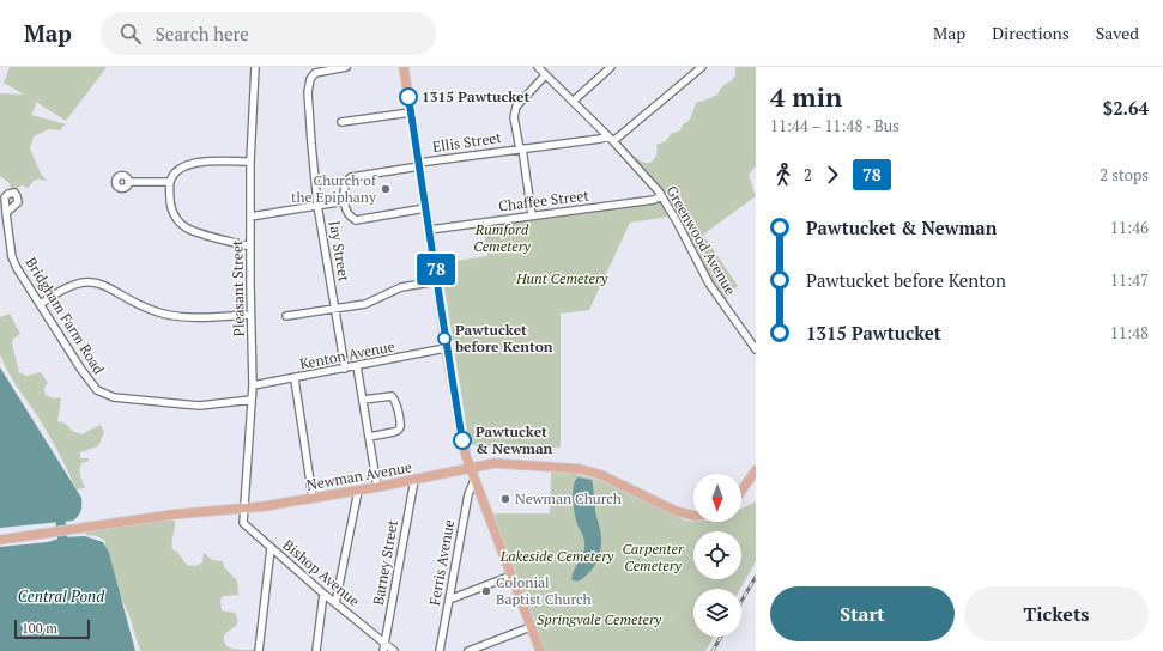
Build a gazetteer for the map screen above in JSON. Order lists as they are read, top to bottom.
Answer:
{
  "streets": {
    "main road": ["Newman Avenue"],
    "street": [
      "Ellis Street",
      "Chaffee Street",
      "Greenwood Avenue",
      "Jay Street",
      "Pleasant Street",
      "Bridgham Farm Road",
      "Kenton Avenue",
      "Barney Street",
      "Ferris Avenue",
      "Bishop Avenue"
    ]
  },
  "crossings": [
    ["Ellis Street", "Greenwood Avenue"],
    ["Chaffee Street", "Greenwood Avenue"],
    ["Jay Street", "Kenton Avenue"],
    ["Pleasant Street", "Bridgham Farm Road"],
    ["Pleasant Street", "Kenton Avenue"],
    ["Pleasant Street", "Newman Avenue"],
    ["Pleasant Street", "Bishop Avenue"],
    ["Newman Avenue", "Barney Street"],
    ["Newman Avenue", "Bishop Avenue"],
    ["Barney Street", "Bishop Avenue"]
  ],
  "water": ["Central Pond"],
  "parks": [
    "Rumford Cemetery",
    "Hunt Cemetery",
    "Carpenter Cemetery",
    "Lakeside Cemetery",
    "Springvale Cemetery"
  ],
  "places": [
    "1315 Pawtucket",
    "Church of the Epiphany",
    "Pawtucket before Kenton",
    "Pawtucket & Newman",
    "Newman Church",
    "Colonial Baptist Church"
  ],
  "lines": ["bus line 78"],
  "scale_bar": "100 m",
  "north": "bottom",
  "page": {
    "header": "Map",
    "search": "Search here",
    "nav": ["Map", "Directions", "Saved"],
    "on_map": "78",
    "heading": ["4 min", "11:44 – 11:48 · Bus", "$2.64"],
    "legs": ["2", "78", "2 stops"],
    "list": [
      {
        "name": "Pawtucket & Newman",
        "value": "11:46"
      },
      {
        "name": "Pawtucket before Kenton",
        "value": "11:47"
      },
      {
        "name": "1315 Pawtucket",
        "value": "11:48"
      }
    ],
    "buttons": ["Start", "Tickets"],
    "scale": "100 m"
  }
}
